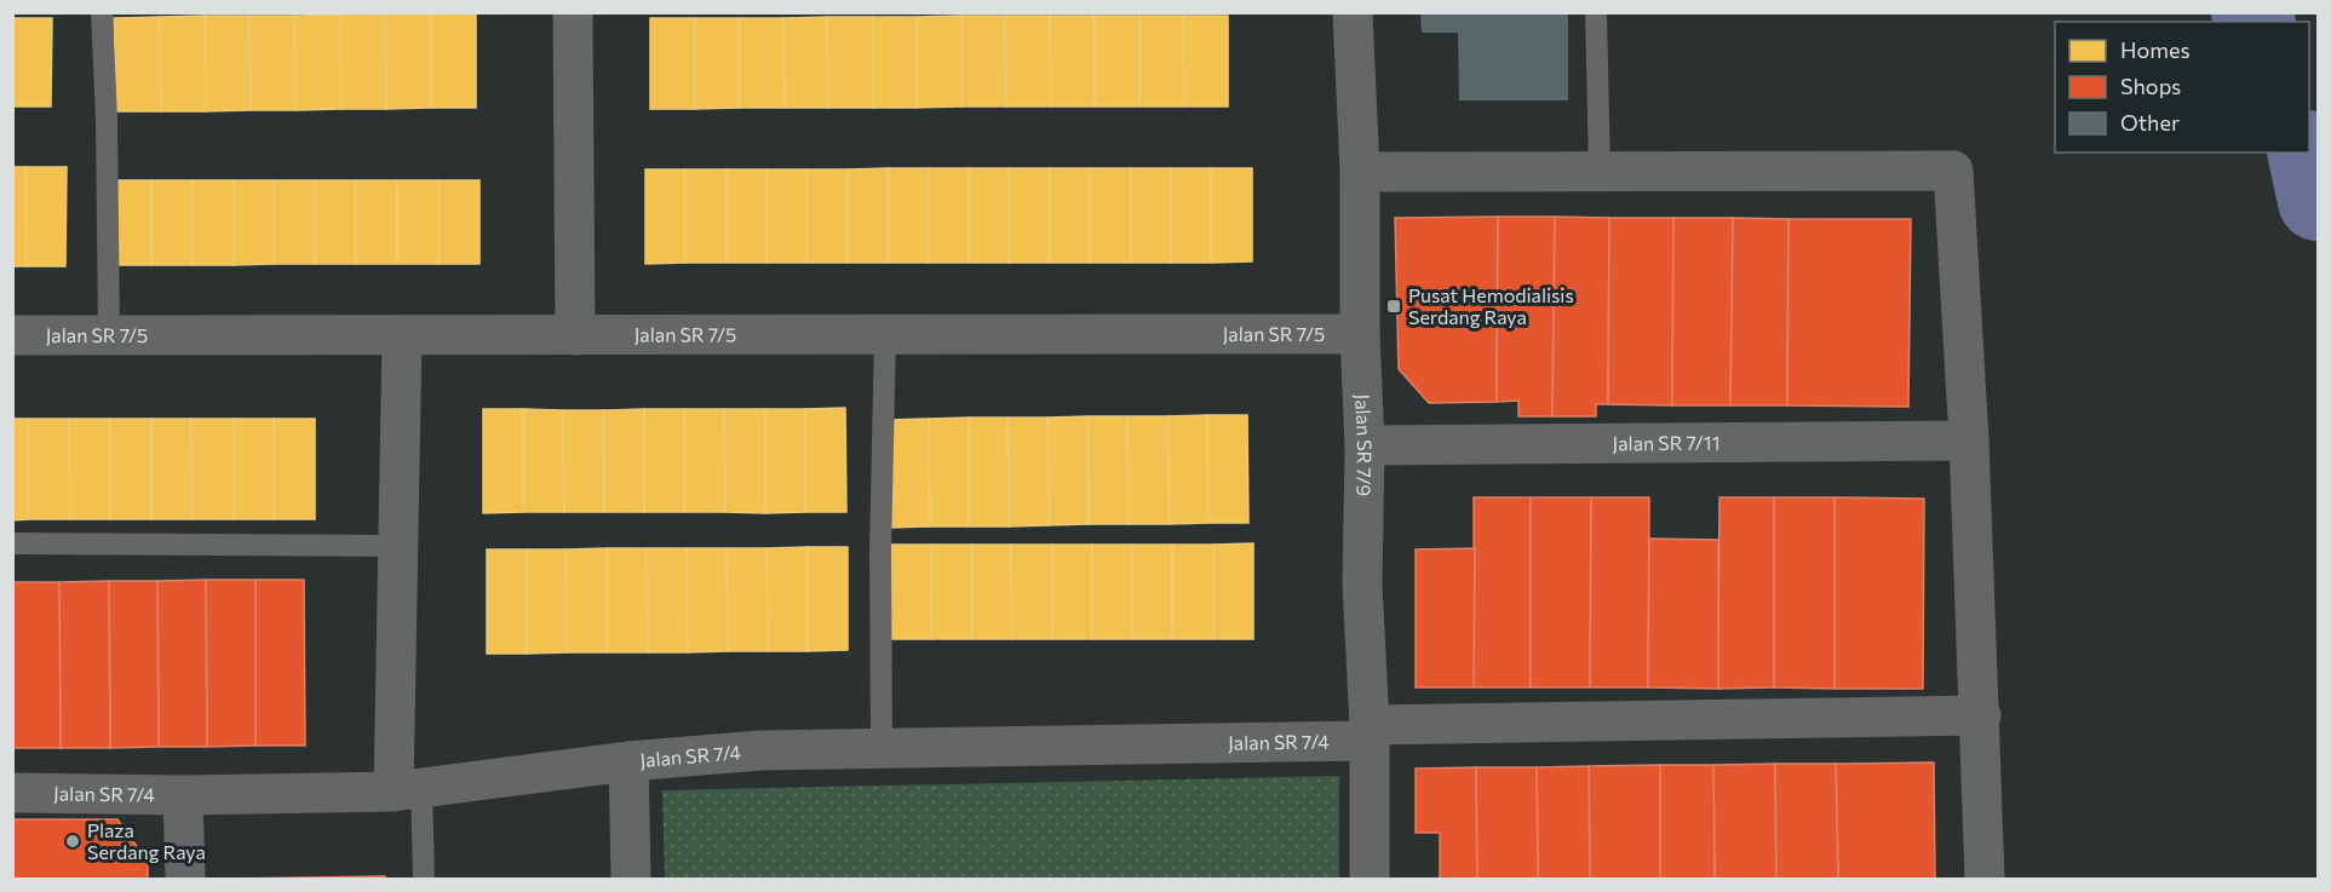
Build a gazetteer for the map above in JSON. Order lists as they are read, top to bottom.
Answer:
{
  "streets": {
    "street": [
      "Jalan SR 7/5",
      "Jalan SR 7/11",
      "Jalan SR 7/9",
      "Jalan SR 7/4"
    ]
  },
  "crossings": [
    ["Jalan SR 7/5", "Jalan SR 7/9"],
    ["Jalan SR 7/11", "Jalan SR 7/9"],
    ["Jalan SR 7/9", "Jalan SR 7/4"]
  ],
  "places": {
    "transit": ["Pusat Hemodialisis Serdang Raya"],
    "other": ["Plaza Serdang Raya"]
  },
  "legend": ["Homes", "Shops", "Other"]
}
